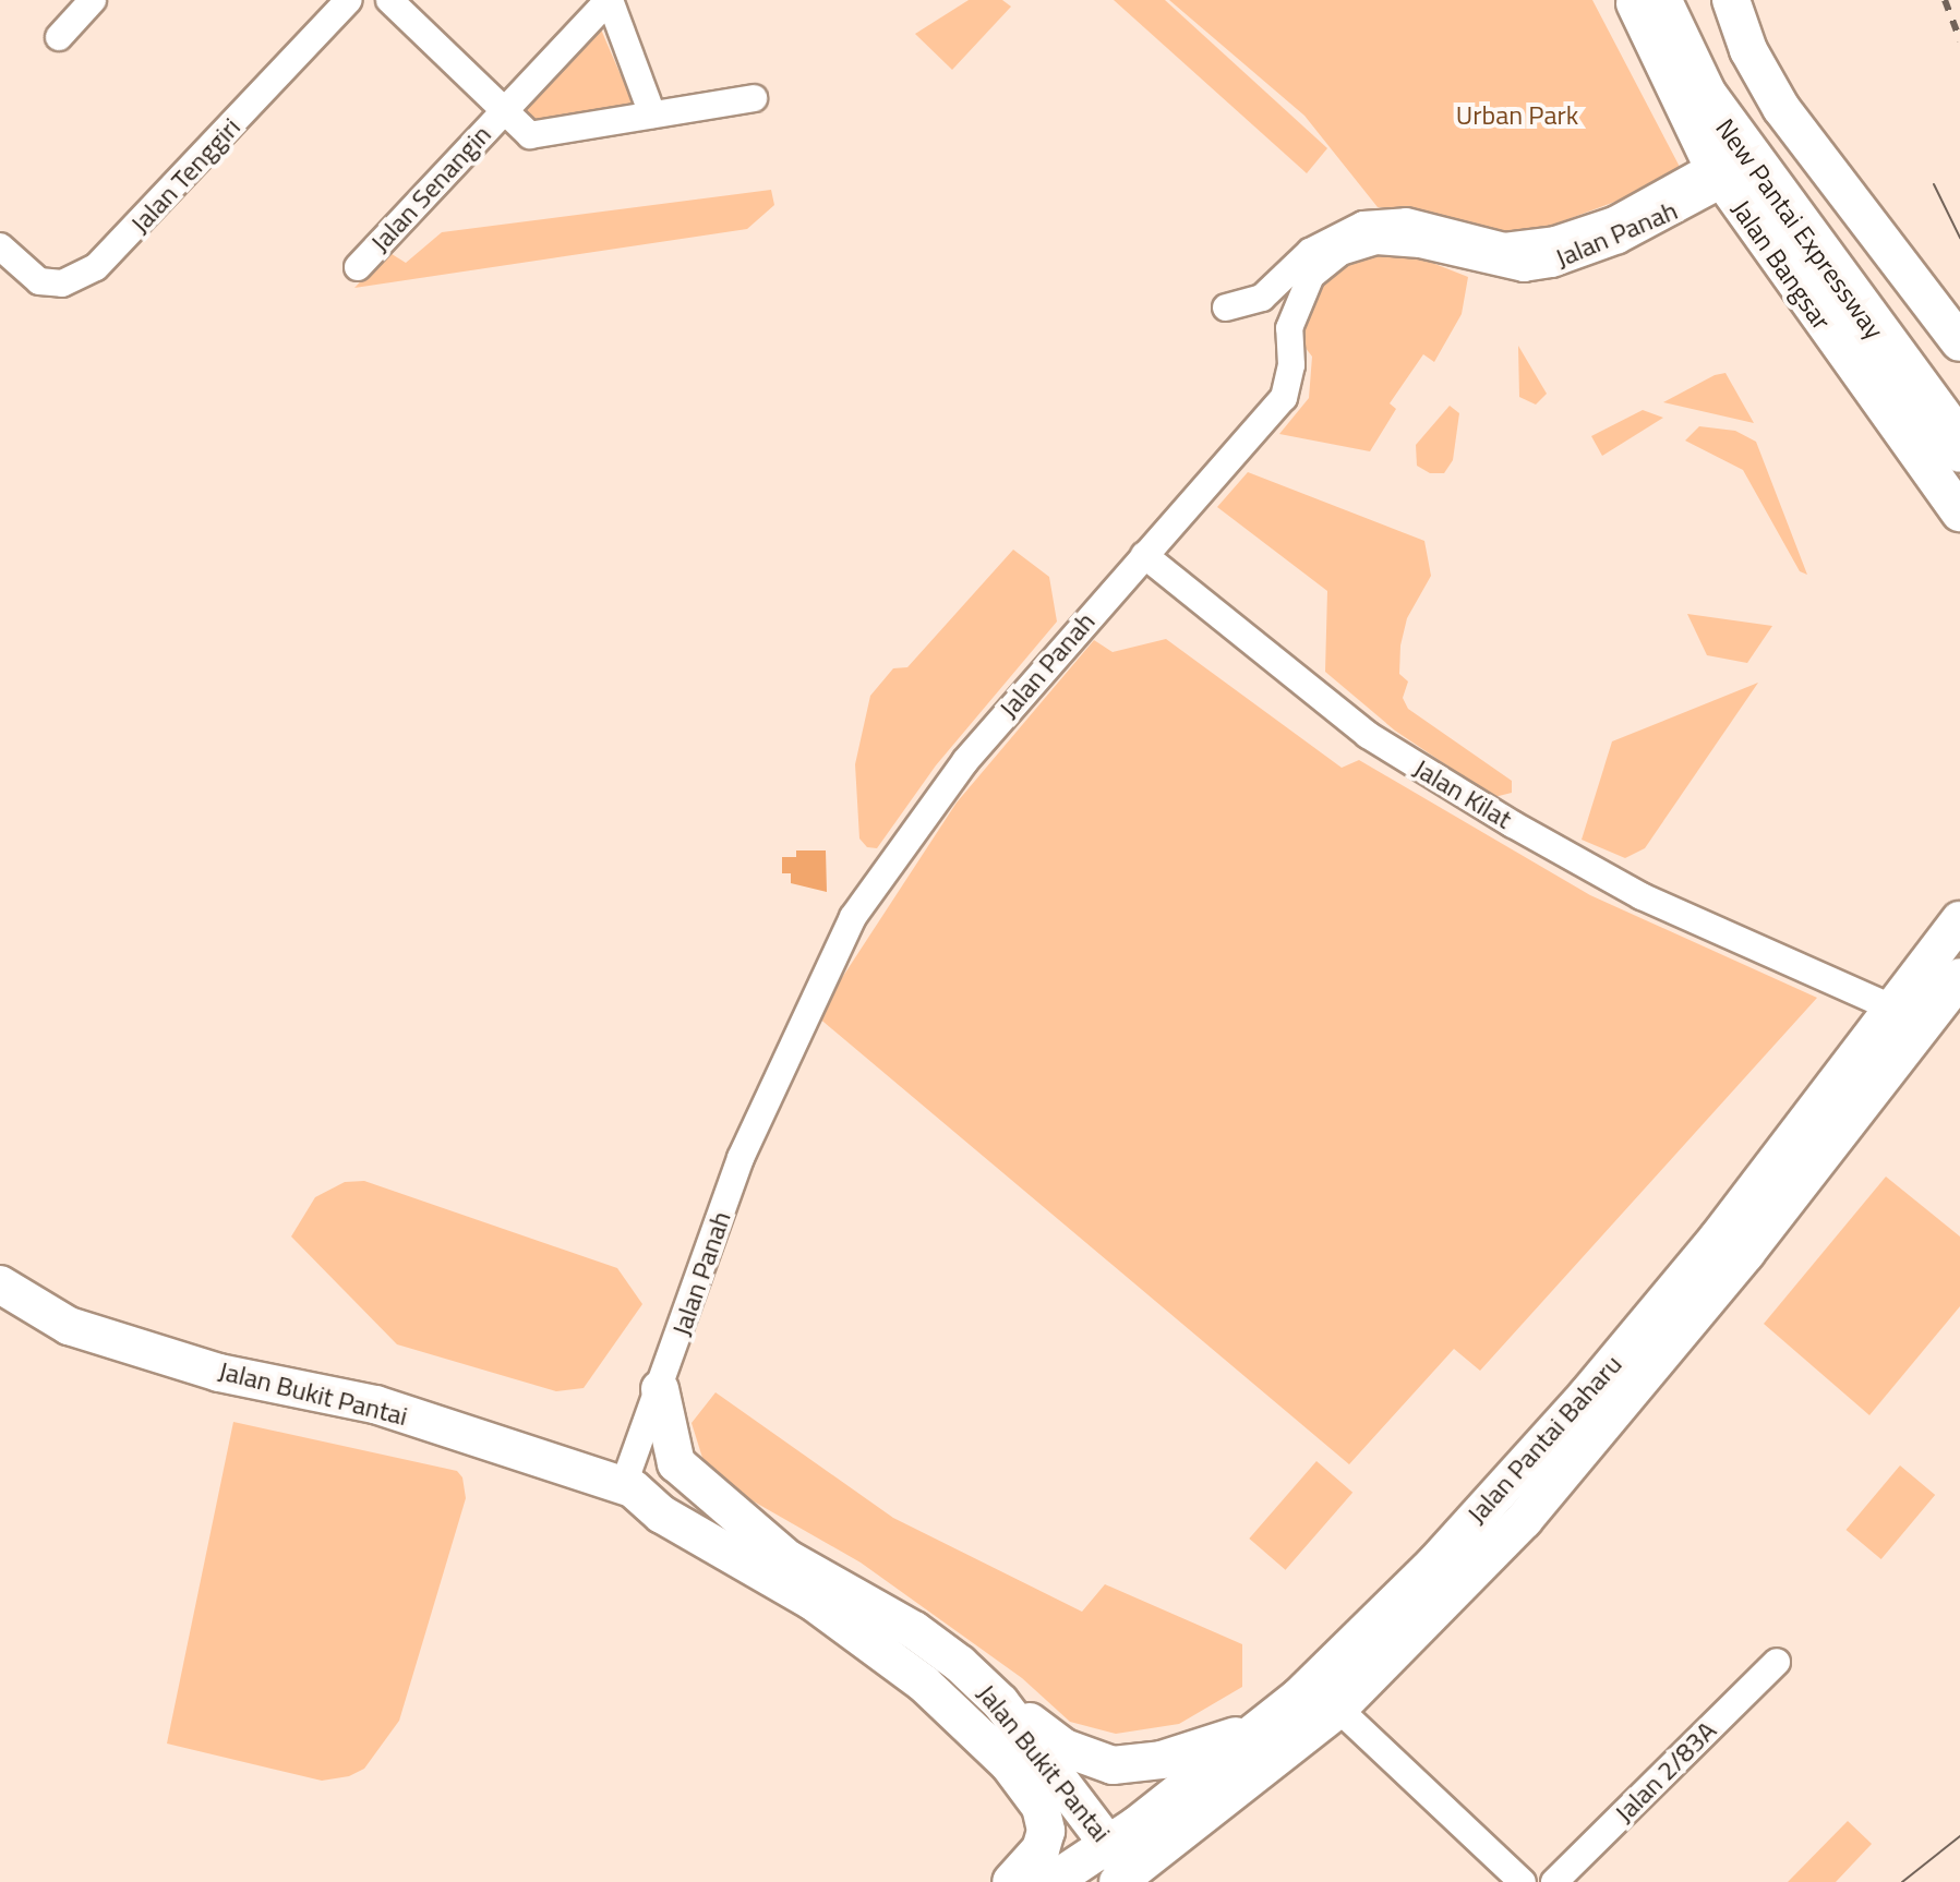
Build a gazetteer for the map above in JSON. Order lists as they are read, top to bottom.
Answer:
{
  "streets": {
    "highway": ["New Pantai Expressway"],
    "main road": ["Jalan Bangsar", "Jalan Bukit Pantai", "Jalan Pantai Baharu"],
    "street": [
      "Jalan Tenggiri",
      "Jalan Senangin",
      "Jalan Panah",
      "Jalan Kilat",
      "Jalan 2/83A"
    ]
  },
  "crossings": [
    ["Jalan Panah", "Jalan Bangsar"],
    ["Jalan Panah", "Jalan Kilat"],
    ["Jalan Panah", "Jalan Bukit Pantai"],
    ["Jalan Kilat", "Jalan Pantai Baharu"],
    ["Jalan Bukit Pantai", "Jalan Pantai Baharu"]
  ],
  "parks": ["Urban Park"]
}
